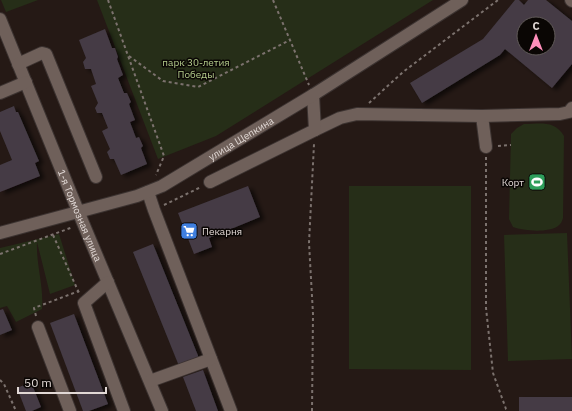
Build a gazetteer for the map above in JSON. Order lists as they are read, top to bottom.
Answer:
{
  "streets": {
    "street": ["улица Щепкина", "1-я Тормозная улица"]
  },
  "crossings": [
    ["улица Щепкина", "1-я Тормозная улица"]
  ],
  "parks": ["парк 30-летия Победы"],
  "places": {
    "sports": ["Корт"],
    "supermarket": ["Пекарня"]
  },
  "scale_bar": "50 m",
  "north": "top"
}
